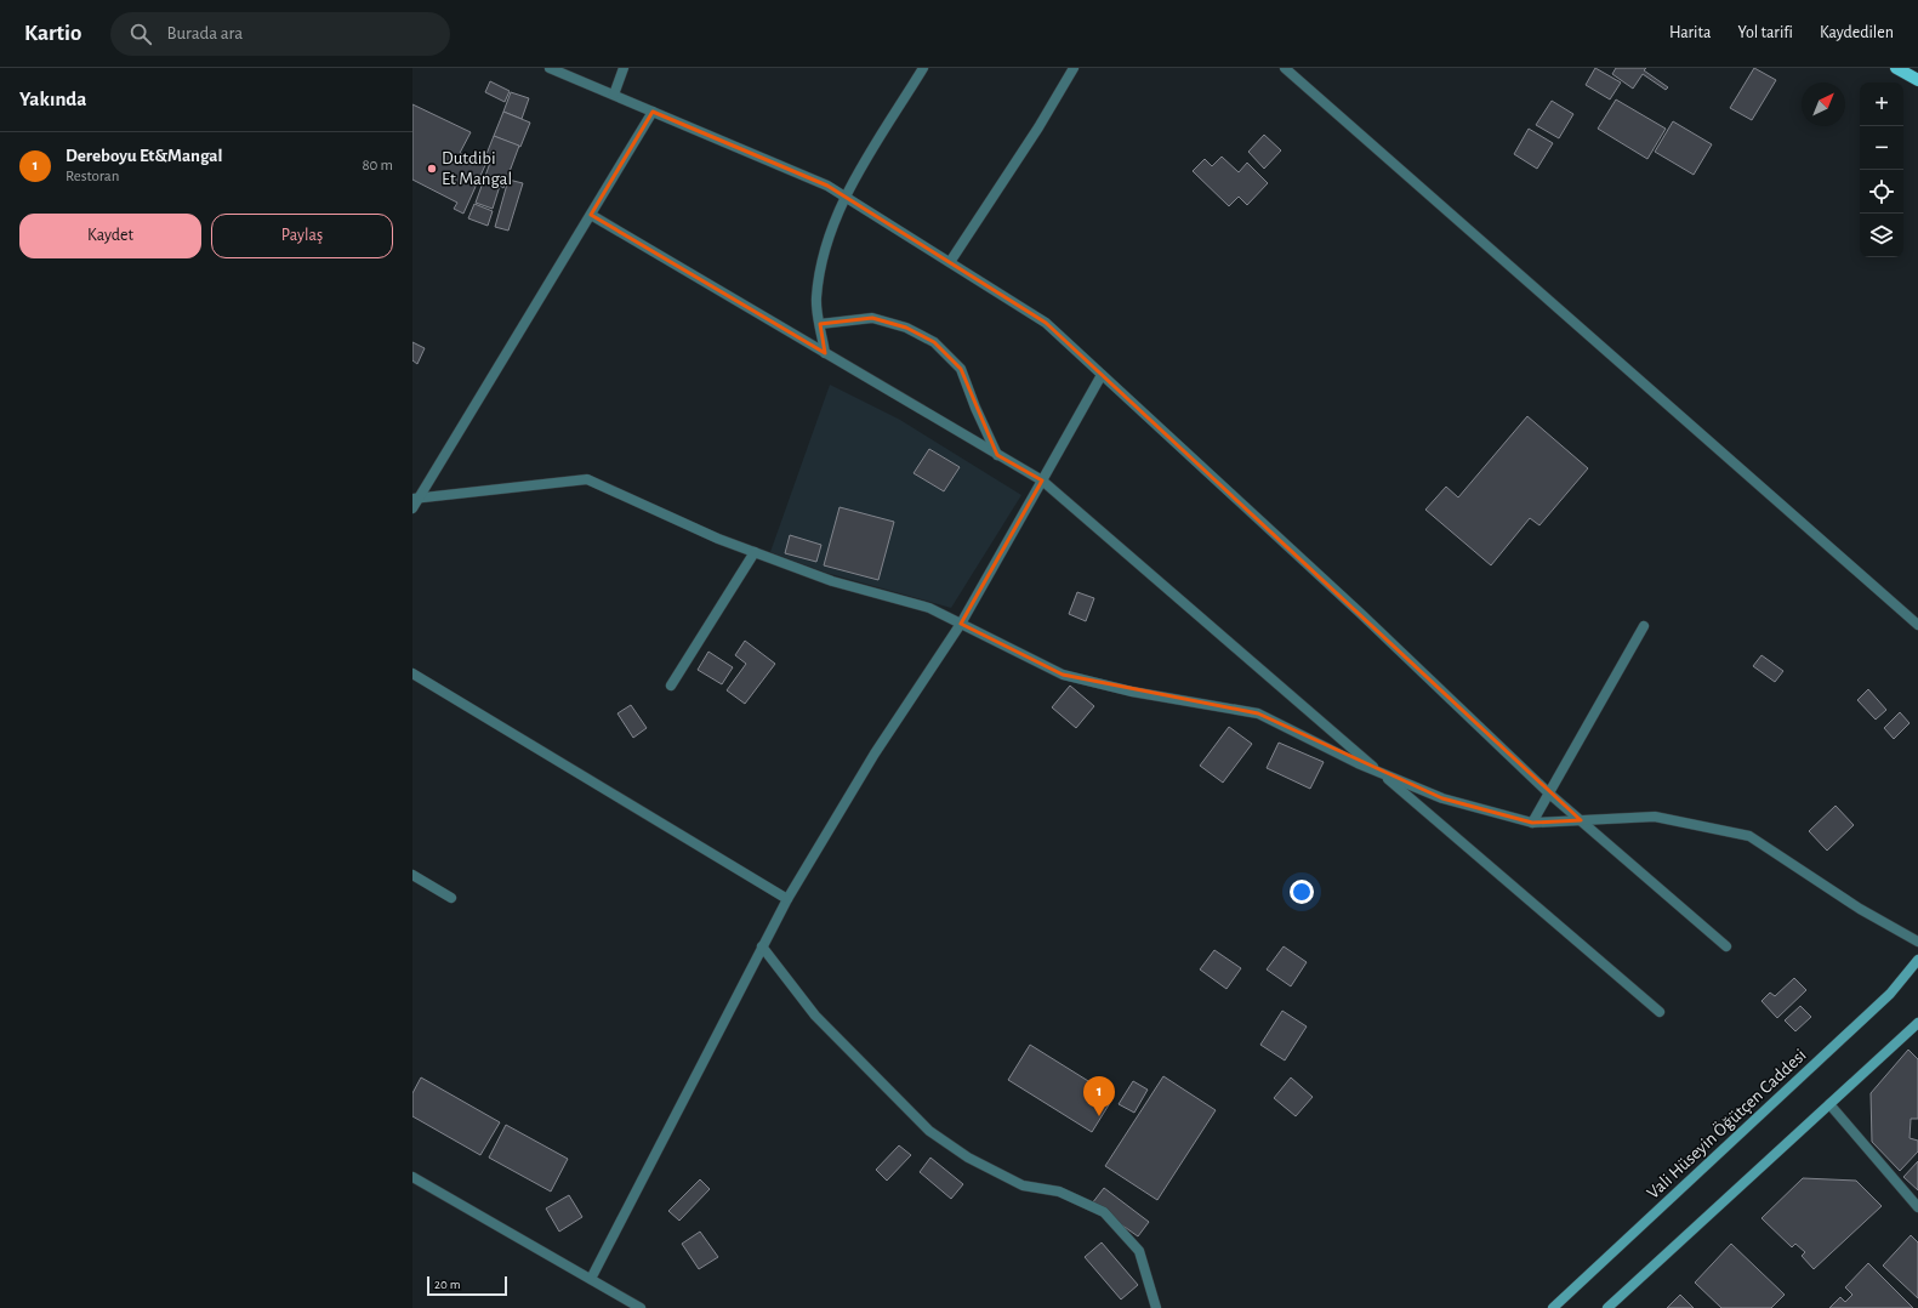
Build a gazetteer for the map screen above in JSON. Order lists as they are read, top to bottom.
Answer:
{
  "streets": {
    "main road": ["Vali Hüseyin Öğütçen Caddesi"]
  },
  "places": ["Dutdibi Et Mangal"],
  "scale_bar": "20 m",
  "north": "top right",
  "page": {
    "header": "Kartio",
    "search": "Burada ara",
    "nav": ["Harita", "Yol tarifi", "Kaydedilen"],
    "heading": "Yakında",
    "map_buttons": ["+", "−"],
    "list": [
      {
        "mark": "1",
        "name": "Dereboyu Et&Mangal",
        "note": "Restoran",
        "value": "80 m"
      }
    ],
    "buttons": ["Kaydet", "Paylaş"],
    "pins": "1",
    "scale": "20 m"
  }
}
